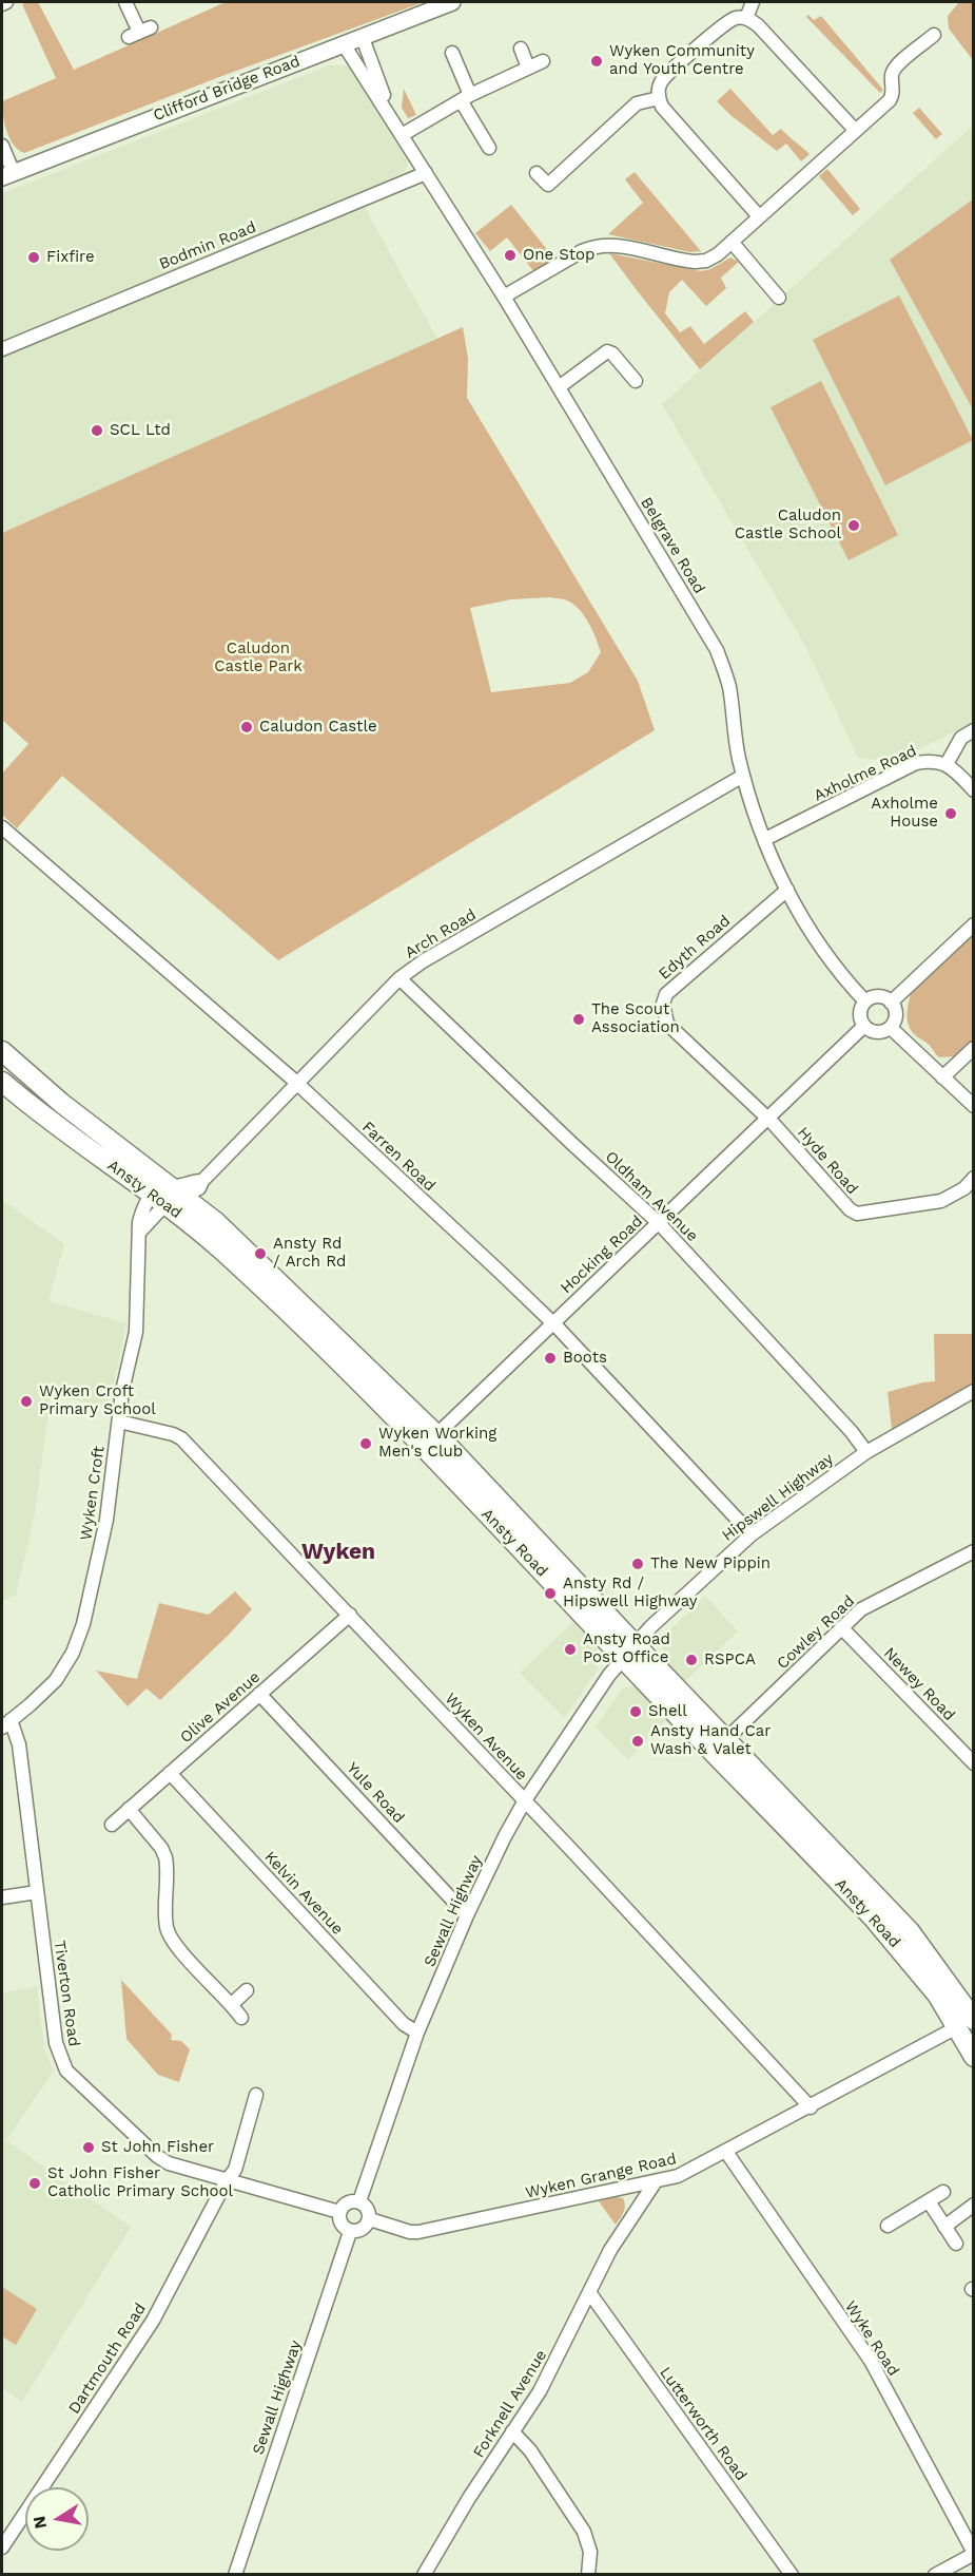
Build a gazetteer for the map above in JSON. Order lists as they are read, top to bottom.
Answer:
{
  "streets": {
    "highway": ["Ansty Road"],
    "main road": ["Clifford Bridge Road"],
    "street": [
      "Bodmin Road",
      "Belgrave Road",
      "Axholme Road",
      "Arch Road",
      "Edyth Road",
      "Farren Road",
      "Hyde Road",
      "Oldham Avenue",
      "Hocking Road",
      "Wyken Croft",
      "Hipswell Highway",
      "Cowley Road",
      "Newey Road",
      "Olive Avenue",
      "Wyken Avenue",
      "Yule Road",
      "Kelvin Avenue",
      "Sewall Highway",
      "Tiverton Road",
      "Wyken Grange Road",
      "Wyke Road",
      "Dartmouth Road",
      "Forknell Avenue",
      "Lutterworth Road"
    ]
  },
  "crossings": [
    ["Clifford Bridge Road", "Belgrave Road"],
    ["Bodmin Road", "Belgrave Road"],
    ["Belgrave Road", "Axholme Road"],
    ["Belgrave Road", "Arch Road"],
    ["Belgrave Road", "Edyth Road"],
    ["Belgrave Road", "Hocking Road"],
    ["Arch Road", "Farren Road"],
    ["Arch Road", "Ansty Road"],
    ["Arch Road", "Oldham Avenue"],
    ["Edyth Road", "Hyde Road"],
    ["Edyth Road", "Hocking Road"],
    ["Farren Road", "Hocking Road"],
    ["Farren Road", "Hipswell Highway"],
    ["Hyde Road", "Hocking Road"],
    ["Ansty Road", "Hocking Road"],
    ["Ansty Road", "Wyken Croft"],
    ["Ansty Road", "Hipswell Highway"],
    ["Ansty Road", "Cowley Road"],
    ["Ansty Road", "Sewall Highway"],
    ["Ansty Road", "Wyken Grange Road"],
    ["Oldham Avenue", "Hocking Road"],
    ["Oldham Avenue", "Hipswell Highway"],
    ["Wyken Croft", "Wyken Avenue"],
    ["Wyken Croft", "Tiverton Road"],
    ["Hipswell Highway", "Sewall Highway"],
    ["Cowley Road", "Newey Road"],
    ["Olive Avenue", "Wyken Avenue"],
    ["Olive Avenue", "Yule Road"],
    ["Olive Avenue", "Kelvin Avenue"],
    ["Wyken Avenue", "Sewall Highway"],
    ["Wyken Avenue", "Wyken Grange Road"],
    ["Yule Road", "Sewall Highway"],
    ["Kelvin Avenue", "Sewall Highway"],
    ["Sewall Highway", "Tiverton Road"],
    ["Sewall Highway", "Wyken Grange Road"],
    ["Tiverton Road", "Wyken Grange Road"],
    ["Tiverton Road", "Dartmouth Road"],
    ["Wyken Grange Road", "Wyke Road"],
    ["Wyken Grange Road", "Forknell Avenue"],
    ["Forknell Avenue", "Lutterworth Road"]
  ],
  "districts": ["Wyken"],
  "parks": ["Caludon Castle Park"],
  "places": [
    "Wyken Community and Youth Centre",
    "One Stop",
    "Fixfire",
    "SCL Ltd",
    "Caludon Castle School",
    "Caludon Castle",
    "Axholme House",
    "The Scout Association",
    "Ansty Rd / Arch Rd",
    "Boots",
    "Wyken Croft Primary School",
    "Wyken Working Men's Club",
    "The New Pippin",
    "Ansty Rd / Hipswell Highway",
    "Ansty Road Post Office",
    "RSPCA",
    "Shell",
    "Ansty Hand Car Wash & Valet",
    "St John Fisher",
    "St John Fisher Catholic Primary School"
  ],
  "north": "left"
}
